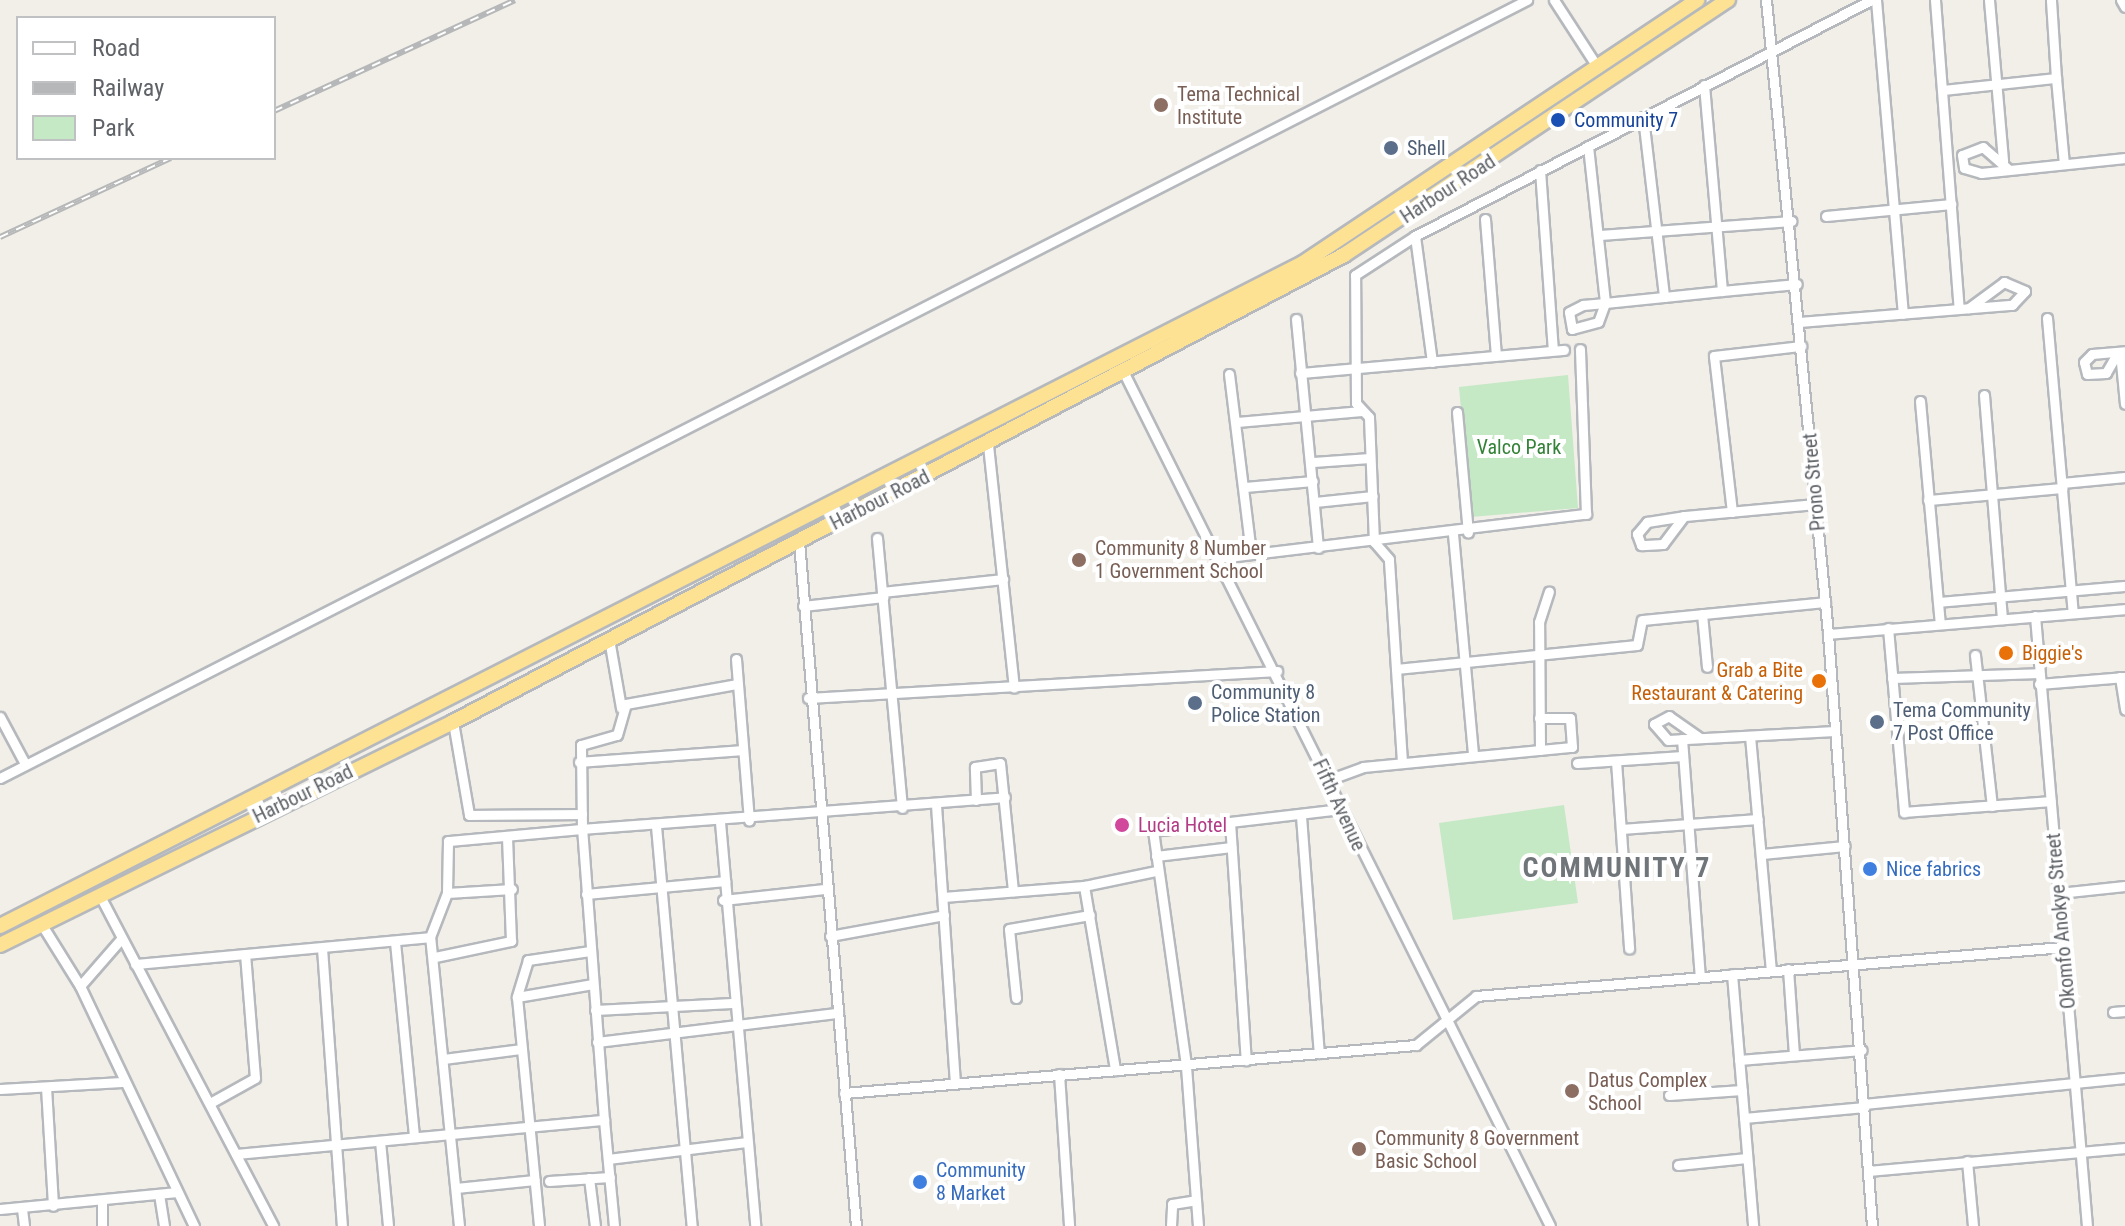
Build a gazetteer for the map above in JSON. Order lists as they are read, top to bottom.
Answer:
{
  "streets": {
    "highway": ["Harbour Road"],
    "street": ["Prono Street", "Fifth Avenue", "Okomfo Anokye Street"]
  },
  "crossings": [
    ["Harbour Road", "Fifth Avenue"]
  ],
  "districts": ["COMMUNITY 7"],
  "parks": ["Valco Park"],
  "places": [
    "Tema Technical Institute",
    "Community 7",
    "Shell",
    "Community 8 Number 1 Government School",
    "Biggie's",
    "Grab a Bite Restaurant & Catering",
    "Community 8 Police Station",
    "Tema Community 7 Post Office",
    "Lucia Hotel",
    "Nice fabrics",
    "Datus Complex School",
    "Community 8 Government Basic School",
    "Community 8 Market"
  ],
  "legend": ["Road", "Railway", "Park"]
}
